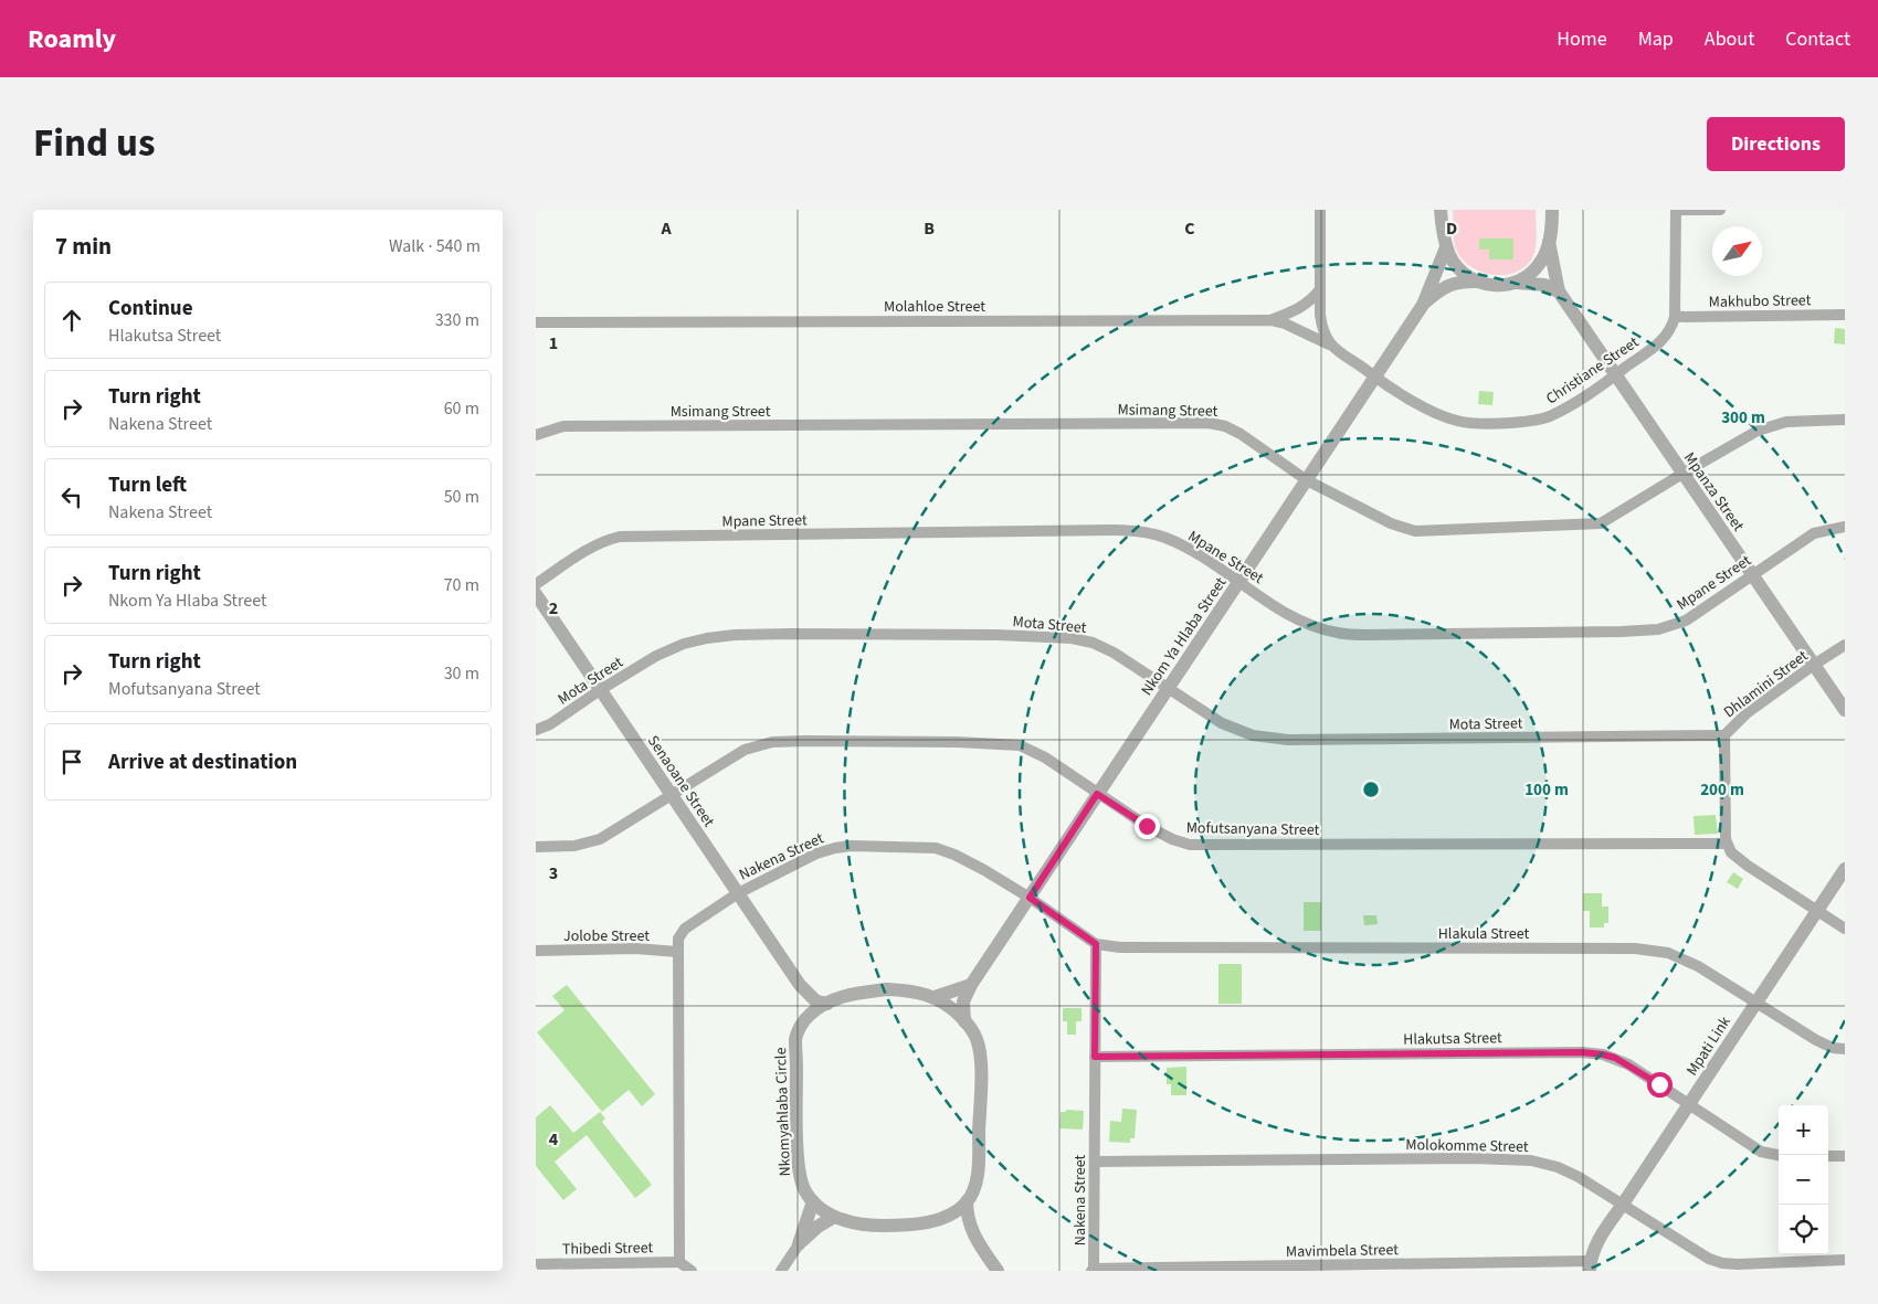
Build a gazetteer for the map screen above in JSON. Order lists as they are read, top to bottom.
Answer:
{
  "streets": {
    "street": [
      "Makhubo Street",
      "Molahloe Street",
      "Christiane Street",
      "Msimang Street",
      "Mpanza Street",
      "Mpane Street",
      "Mota Street",
      "Nkom Ya Hlaba Street",
      "Dhlamini Street",
      "Senaoane Street",
      "Mofutsanyana Street",
      "Nakena Street",
      "Hlakula Street",
      "Jolobe Street",
      "Hlakutsa Street",
      "Mpati Link",
      "Nkomyahlaba Circle",
      "Molokomme Street",
      "Thibedi Street",
      "Mavimbela Street"
    ]
  },
  "crossings": [
    ["Makhubo Street", "Christiane Street"],
    ["Molahloe Street", "Christiane Street"],
    ["Christiane Street", "Mpanza Street"],
    ["Christiane Street", "Nkom Ya Hlaba Street"],
    ["Msimang Street", "Mpanza Street"],
    ["Msimang Street", "Nkom Ya Hlaba Street"],
    ["Mpanza Street", "Mpane Street"],
    ["Mpanza Street", "Dhlamini Street"],
    ["Mpane Street", "Nkom Ya Hlaba Street"],
    ["Mota Street", "Nkom Ya Hlaba Street"],
    ["Mota Street", "Dhlamini Street"],
    ["Mota Street", "Senaoane Street"],
    ["Nkom Ya Hlaba Street", "Mofutsanyana Street"],
    ["Nkom Ya Hlaba Street", "Nakena Street"],
    ["Dhlamini Street", "Mofutsanyana Street"],
    ["Senaoane Street", "Mofutsanyana Street"],
    ["Senaoane Street", "Nakena Street"],
    ["Senaoane Street", "Nkomyahlaba Circle"],
    ["Nakena Street", "Hlakula Street"],
    ["Nakena Street", "Jolobe Street"],
    ["Nakena Street", "Hlakutsa Street"],
    ["Nakena Street", "Molokomme Street"],
    ["Nakena Street", "Thibedi Street"],
    ["Nakena Street", "Mavimbela Street"],
    ["Hlakula Street", "Mpati Link"],
    ["Hlakutsa Street", "Mpati Link"],
    ["Mpati Link", "Molokomme Street"],
    ["Mpati Link", "Mavimbela Street"]
  ],
  "north": "top right",
  "page": {
    "header": "Roamly",
    "nav": [
      "Home",
      "Map",
      "About",
      "Contact"
    ],
    "title": "Find us",
    "buttons": "Directions",
    "heading": ["7 min", "Walk · 540 m"],
    "list": [
      ["Continue", "Hlakutsa Street", "330 m"],
      ["Turn right", "Nakena Street", "60 m"],
      ["Turn left", "Nakena Street", "50 m"],
      ["Turn right", "Nkom Ya Hlaba Street", "70 m"],
      ["Turn right", "Mofutsanyana Street", "30 m"],
      "Arrive at destination"
    ],
    "map_buttons": ["+", "−"]
  },
  "grid": {
    "columns": [
      "A",
      "B",
      "C",
      "D"
    ],
    "rows": [
      "1",
      "2",
      "3",
      "4"
    ]
  },
  "rings": ["300 m", "100 m", "200 m"]
}
